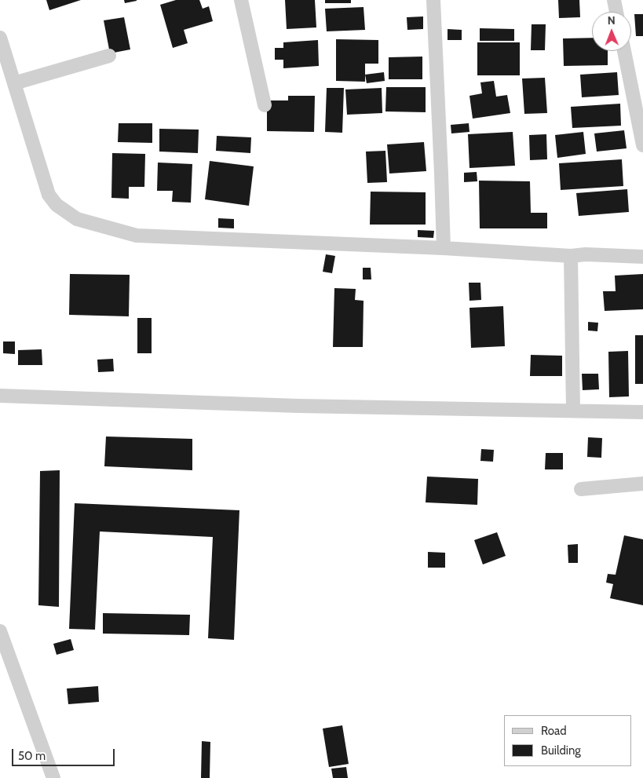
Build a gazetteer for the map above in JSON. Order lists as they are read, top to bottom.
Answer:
{
  "legend": ["Road", "Building"],
  "scale_bar": "50 m",
  "north": "top"
}
